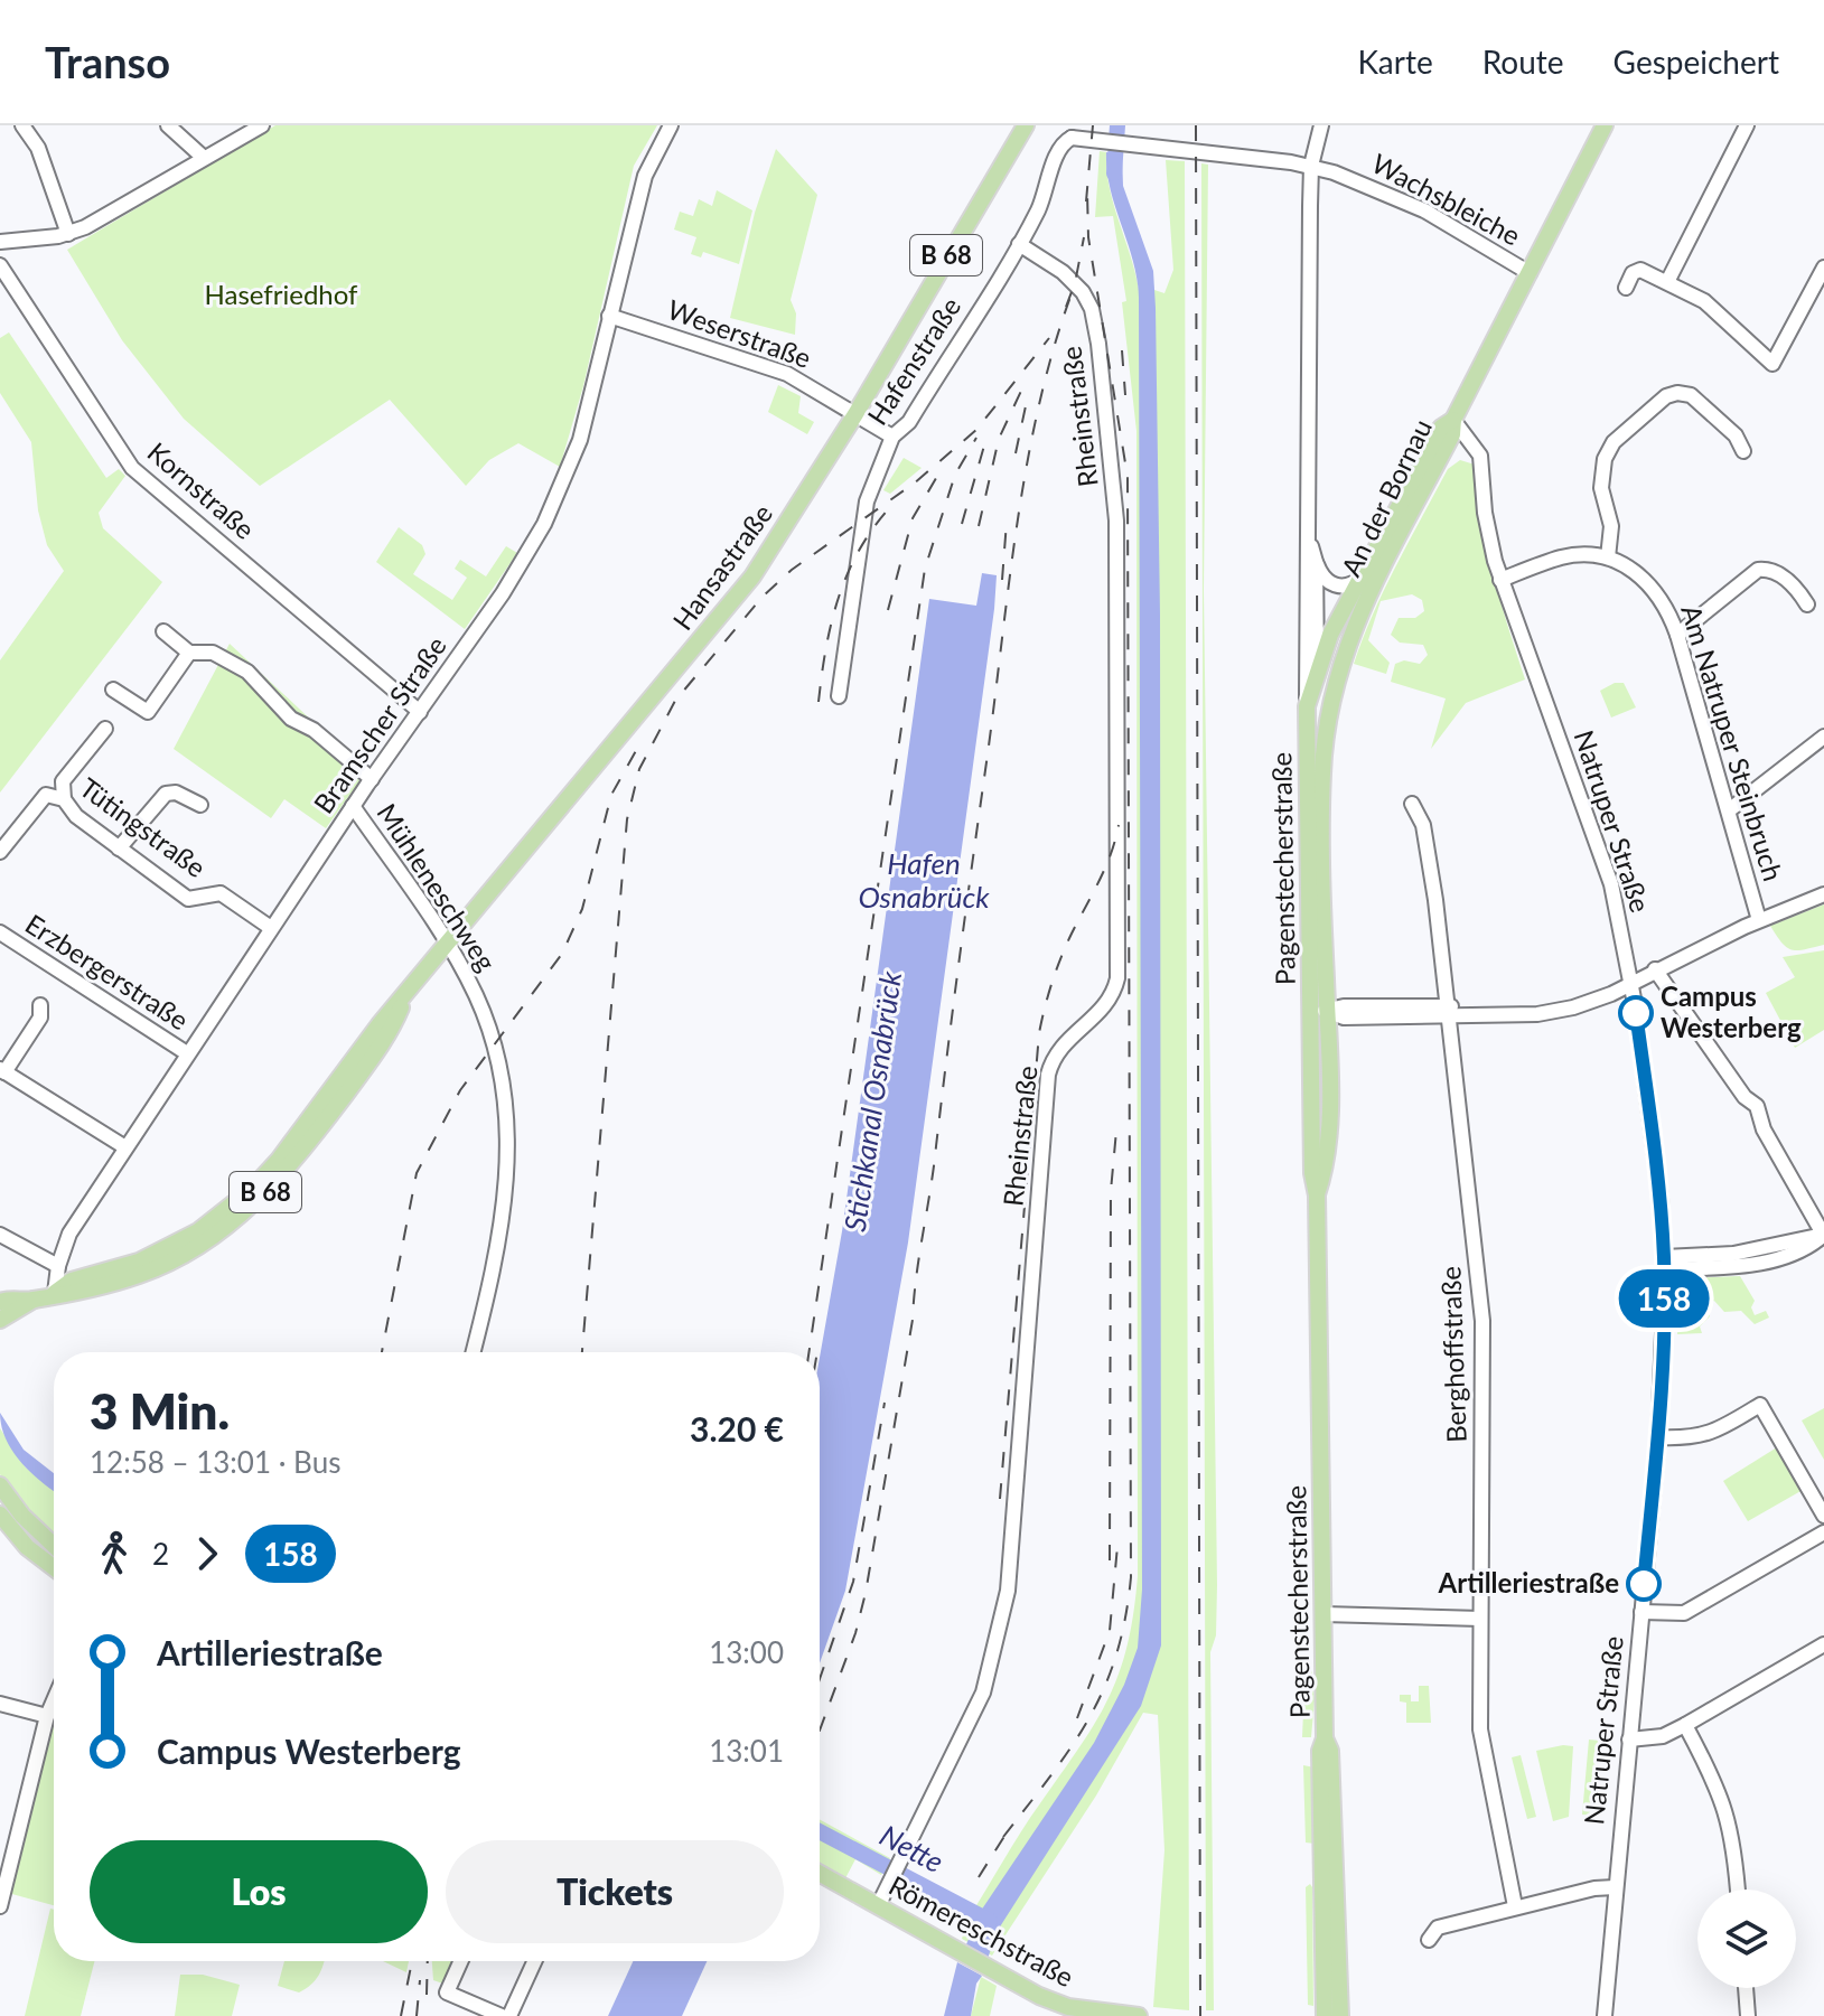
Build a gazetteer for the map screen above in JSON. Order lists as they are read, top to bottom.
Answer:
{
  "streets": {
    "main road": [
      "B 68",
      "An der Bornau",
      "Hansastraße",
      "Pagenstecherstraße",
      "Römereschstraße"
    ],
    "street": [
      "Wachsbleiche",
      "Weserstraße",
      "Hafenstraße",
      "Rheinstraße",
      "Kornstraße",
      "Bramscher Straße",
      "Am Natruper Steinbruch",
      "Natruper Straße",
      "Tütingstraße",
      "Mühleneschweg",
      "Erzbergerstraße",
      "Berghoffstraße"
    ]
  },
  "crossings": [
    ["Wachsbleiche", "Hafenstraße"],
    ["Wachsbleiche", "Pagenstecherstraße"],
    ["B 68", "Hansastraße"],
    ["B 68", "Bramscher Straße"],
    ["Weserstraße", "Hafenstraße"],
    ["Weserstraße", "Hansastraße"],
    ["Weserstraße", "Bramscher Straße"],
    ["Hafenstraße", "Rheinstraße"],
    ["Rheinstraße", "Römereschstraße"],
    ["Kornstraße", "Bramscher Straße"],
    ["An der Bornau", "Natruper Straße"],
    ["An der Bornau", "Pagenstecherstraße"],
    ["Hansastraße", "Bramscher Straße"],
    ["Hansastraße", "Mühleneschweg"],
    ["Bramscher Straße", "Tütingstraße"],
    ["Bramscher Straße", "Mühleneschweg"],
    ["Bramscher Straße", "Erzbergerstraße"]
  ],
  "water": ["Hafen Osnabrück", "Stichkanal Osnabrück", "Nette"],
  "parks": ["Hasefriedhof"],
  "places": ["Campus Westerberg", "Artilleriestraße"],
  "lines": ["bus line 158"],
  "page": {
    "header": "Transo",
    "nav": ["Karte", "Route", "Gespeichert"],
    "on_map": "158",
    "heading": ["3 Min.", "12:58 – 13:01 · Bus", "3.20 €"],
    "legs": ["2", "158"],
    "list": [
      {
        "name": "Artilleriestraße",
        "value": "13:00"
      },
      {
        "name": "Campus Westerberg",
        "value": "13:01"
      }
    ],
    "buttons": ["Los", "Tickets"]
  }
}
